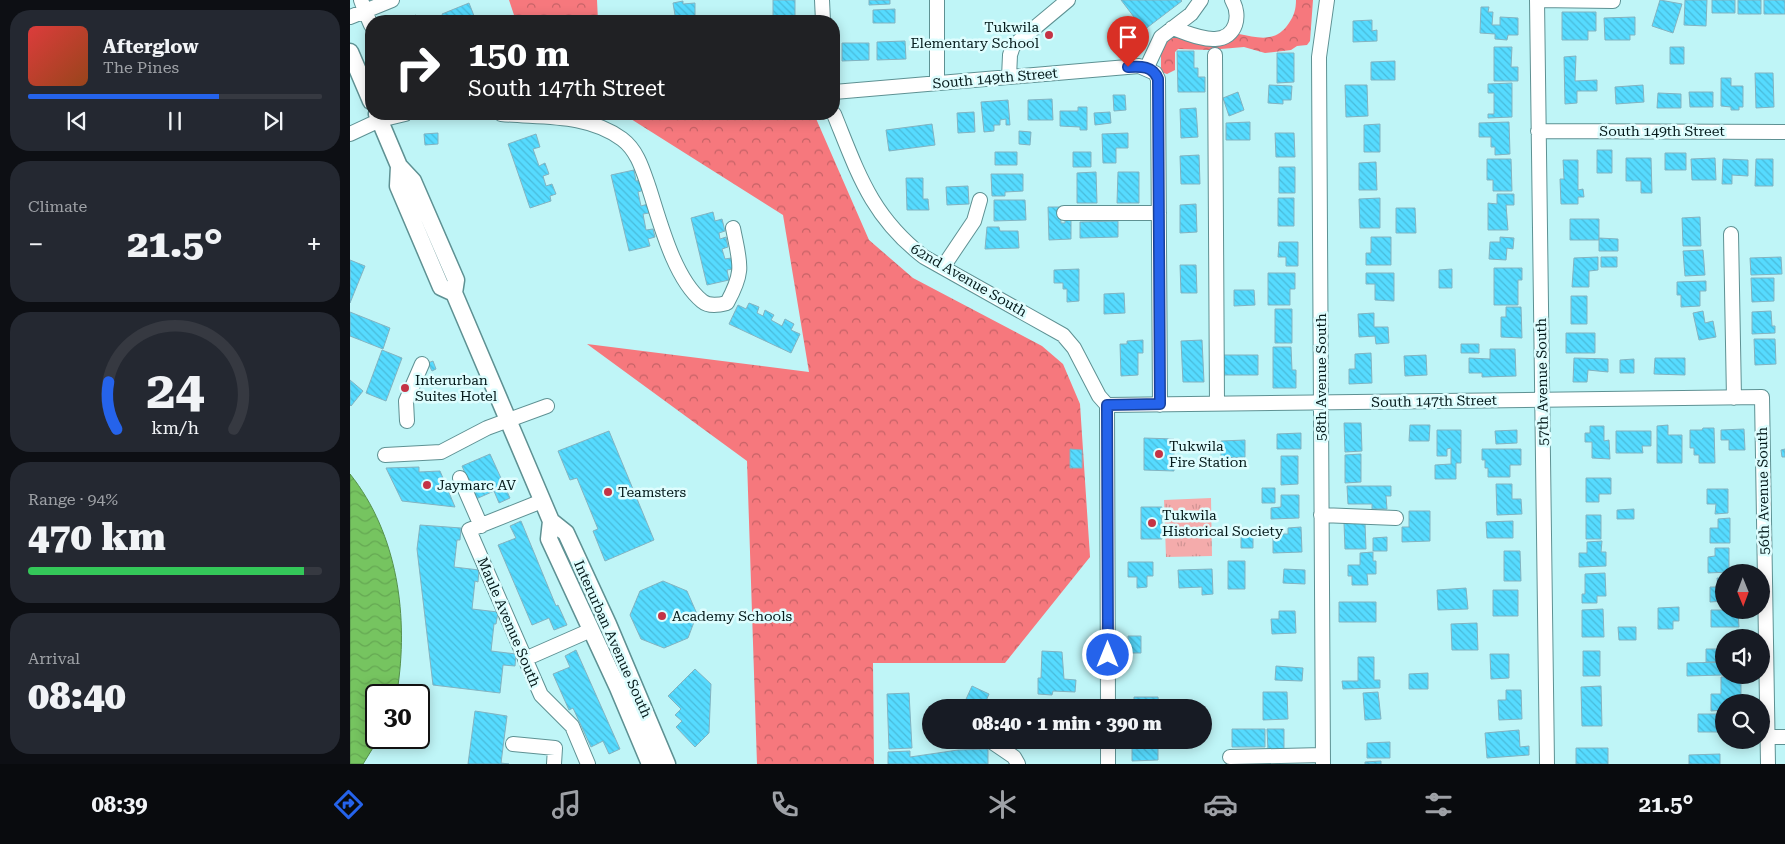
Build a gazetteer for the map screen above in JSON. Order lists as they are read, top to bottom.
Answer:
{
  "streets": {
    "main road": ["Interurban Avenue South"],
    "street": [
      "South 149th Street",
      "62nd Avenue South",
      "58th Avenue South",
      "57th Avenue South",
      "South 147th Street",
      "56th Avenue South",
      "Maule Avenue South"
    ]
  },
  "crossings": [
    ["South 149th Street", "57th Avenue South"],
    ["62nd Avenue South", "South 147th Street"],
    ["58th Avenue South", "South 147th Street"],
    ["57th Avenue South", "South 147th Street"],
    ["South 147th Street", "56th Avenue South"]
  ],
  "places": [
    "Tukwila Elementary School",
    "Interurban Suites Hotel",
    "Tukwila Fire Station",
    "Jaymarc AV",
    "Teamsters",
    "Tukwila Historical Society",
    "Academy Schools"
  ],
  "north": "bottom",
  "page": {
    "turn": ["150 m", "South 147th Street"],
    "song": ["Afterglow", "The Pines"],
    "tile": [
      "Climate",
      ["Range · 94%", "470 km"],
      ["Arrival", "08:40"]
    ],
    "heat": ["−", "21.5°", "+"],
    "limit": "30",
    "trip": "08:40 · 1 min · 390 m",
    "tabs": ["08:39", "21.5°"],
    "gauge": ["24", "km/h"]
  }
}
